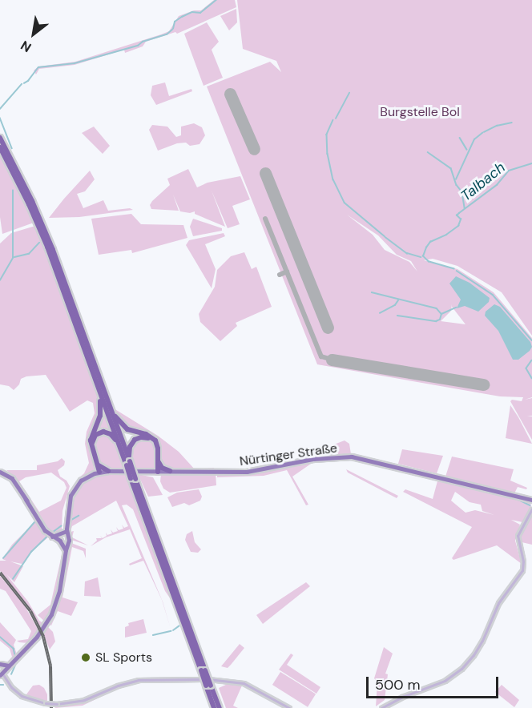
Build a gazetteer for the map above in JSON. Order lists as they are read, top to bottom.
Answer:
{
  "streets": {
    "main road": ["Nürtinger Straße"]
  },
  "water": ["Talbach"],
  "parks": ["Burgstelle Bol"],
  "places": ["SL Sports"],
  "scale_bar": "500 m",
  "north": "bottom left"
}
